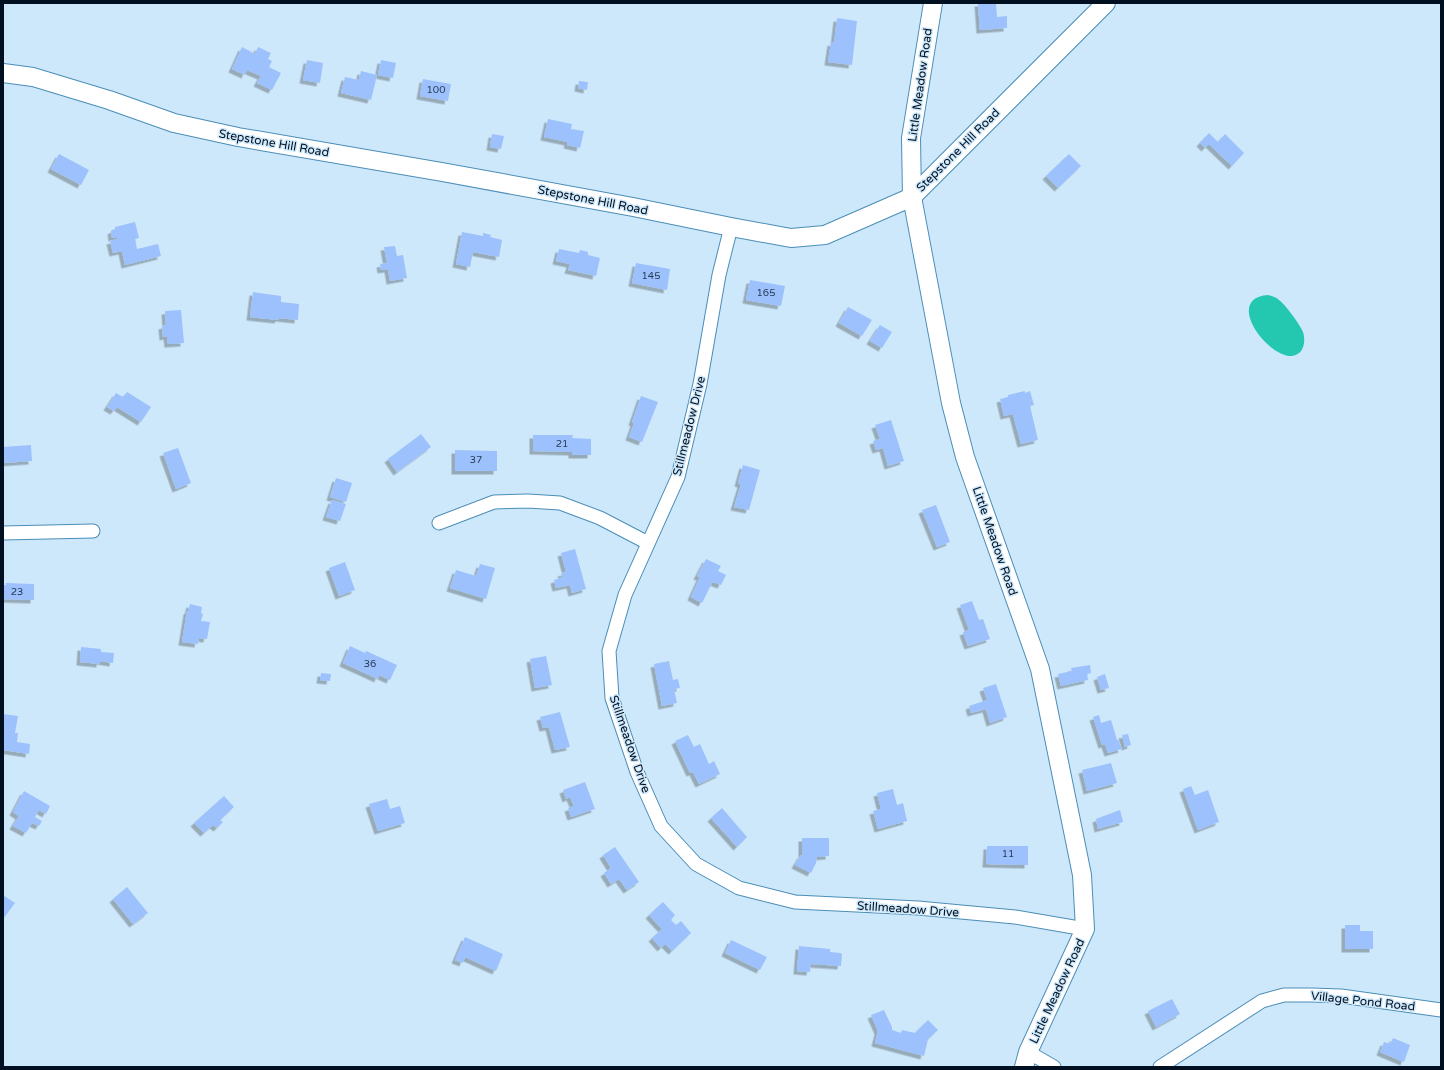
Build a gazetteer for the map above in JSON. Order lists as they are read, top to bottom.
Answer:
{
  "streets": {
    "street": [
      "Little Meadow Road",
      "Stepstone Hill Road",
      "Stillmeadow Drive",
      "Village Pond Road"
    ]
  },
  "crossings": [
    ["Little Meadow Road", "Stepstone Hill Road"],
    ["Little Meadow Road", "Stillmeadow Drive"],
    ["Stepstone Hill Road", "Stillmeadow Drive"]
  ],
  "house_numbers": [
    "100",
    "145",
    "165",
    "21",
    "37",
    "23",
    "36",
    "11"
  ]
}
